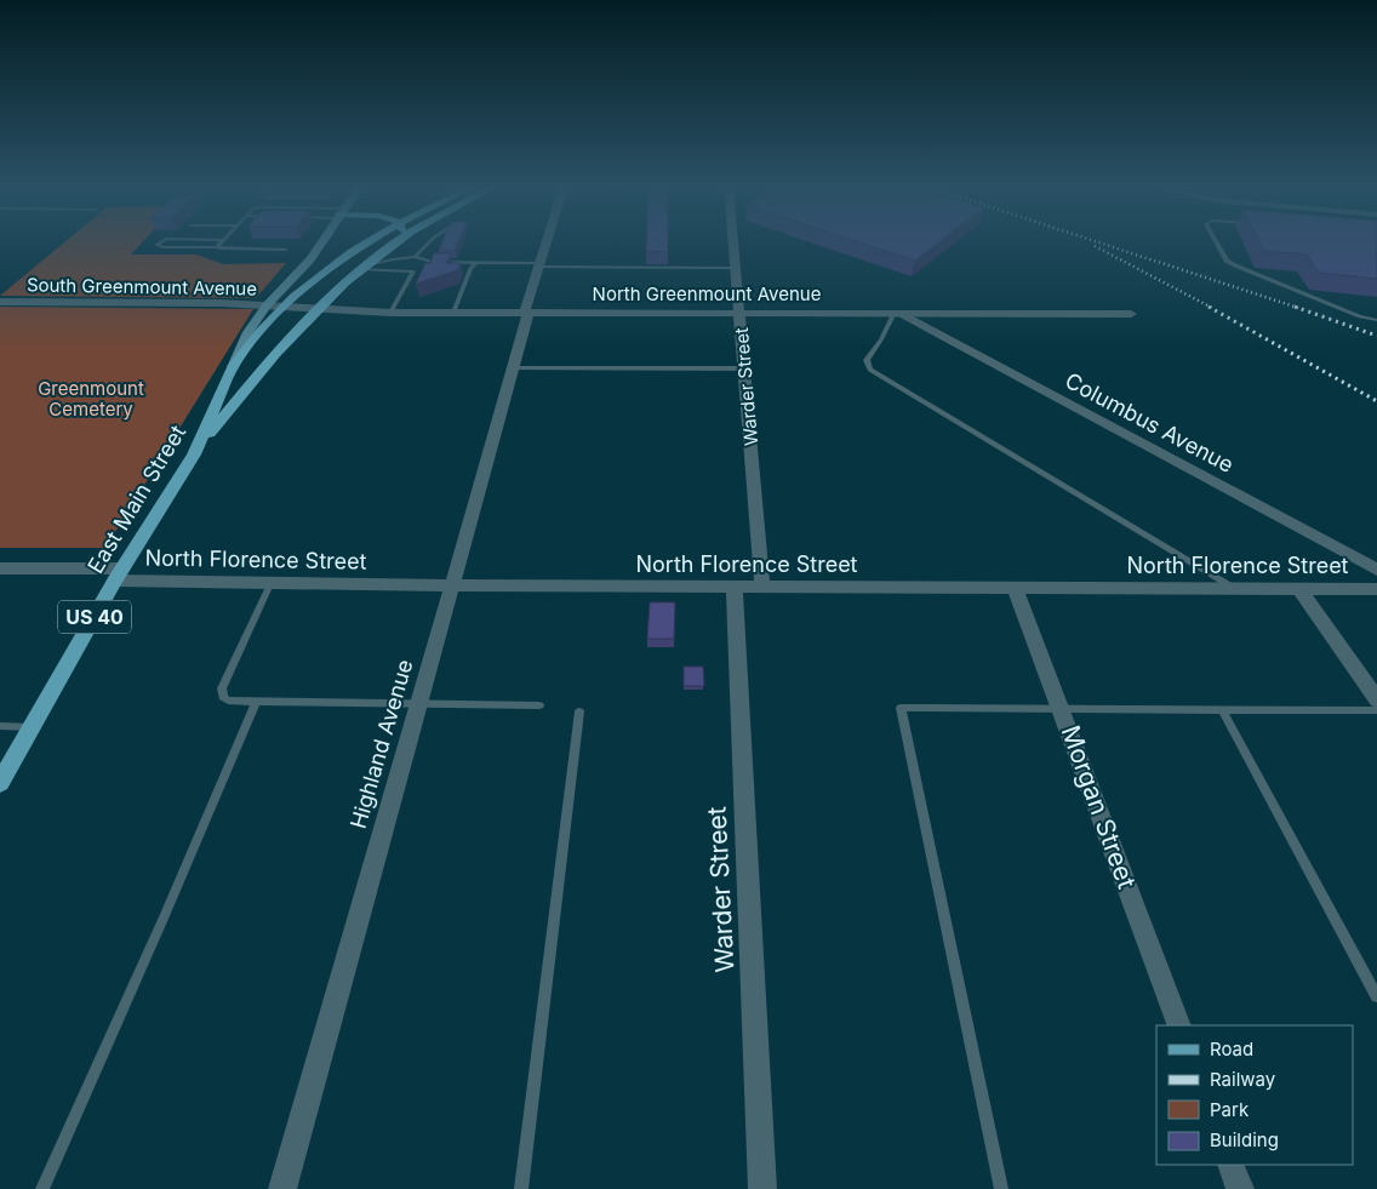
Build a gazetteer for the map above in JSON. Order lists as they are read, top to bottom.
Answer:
{
  "streets": {
    "main road": ["East Main Street", "US 40"],
    "street": [
      "South Greenmount Avenue",
      "North Greenmount Avenue",
      "Warder Street",
      "Columbus Avenue",
      "North Florence Street",
      "Highland Avenue",
      "Morgan Street"
    ]
  },
  "crossings": [
    ["South Greenmount Avenue", "North Greenmount Avenue"],
    ["South Greenmount Avenue", "East Main Street"],
    ["South Greenmount Avenue", "US 40"],
    ["North Greenmount Avenue", "Warder Street"],
    ["North Greenmount Avenue", "Columbus Avenue"],
    ["North Greenmount Avenue", "US 40"],
    ["North Greenmount Avenue", "Highland Avenue"],
    ["Warder Street", "North Florence Street"],
    ["East Main Street", "North Florence Street"],
    ["East Main Street", "US 40"],
    ["North Florence Street", "Highland Avenue"],
    ["North Florence Street", "Morgan Street"]
  ],
  "parks": ["Greenmount Cemetery"],
  "legend": [
    "Road",
    "Railway",
    "Park",
    "Building"
  ]
}
